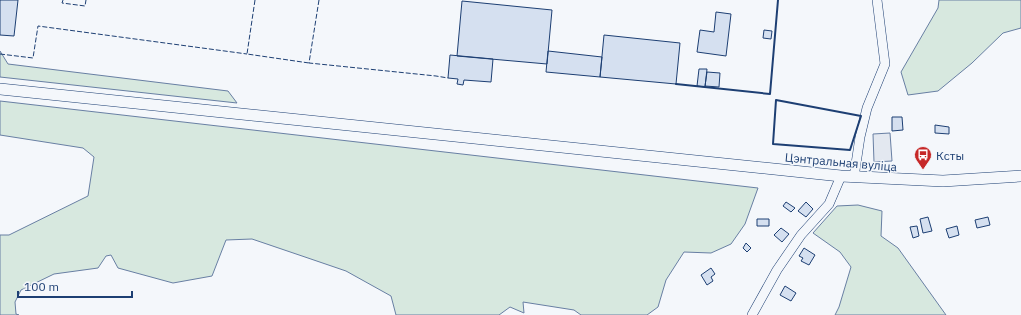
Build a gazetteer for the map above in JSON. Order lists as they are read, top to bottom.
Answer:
{
  "streets": {
    "main road": ["Цэнтральная вуліца"]
  },
  "places": {
    "bus stop": ["Ксты"]
  },
  "scale_bar": "100 m"
}
